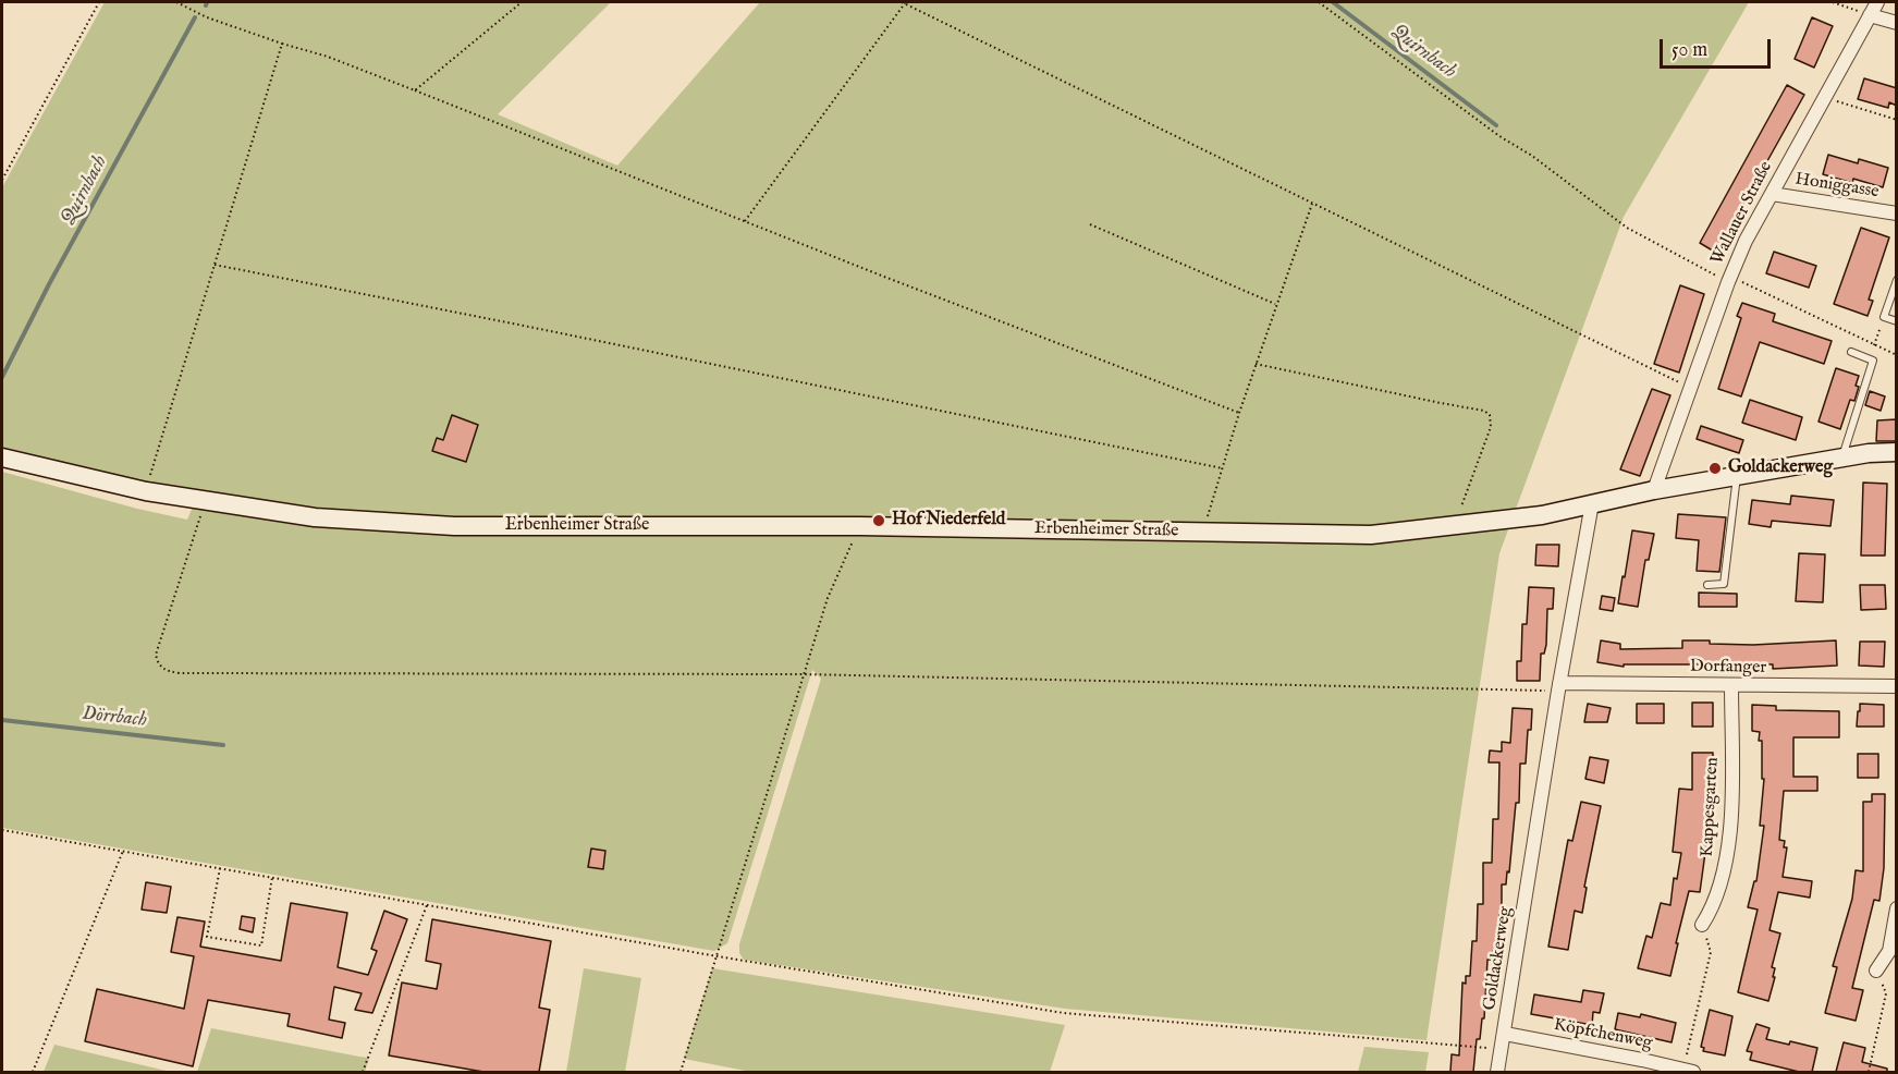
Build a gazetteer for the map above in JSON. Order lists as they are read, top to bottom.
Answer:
{
  "streets": {
    "street": [
      "Honiggasse",
      "Wallauer Straße",
      "Erbenheimer Straße",
      "Dorfanger",
      "Kappesgarten",
      "Goldackerweg",
      "Köpfchenweg"
    ]
  },
  "crossings": [
    ["Honiggasse", "Wallauer Straße"],
    ["Wallauer Straße", "Erbenheimer Straße"],
    ["Erbenheimer Straße", "Goldackerweg"],
    ["Dorfanger", "Kappesgarten"],
    ["Dorfanger", "Goldackerweg"],
    ["Goldackerweg", "Köpfchenweg"]
  ],
  "water": ["Quirnbach", "Dörrbach"],
  "places": ["Goldackerweg", "Hof Niederfeld"],
  "scale_bar": "50 m"
}
